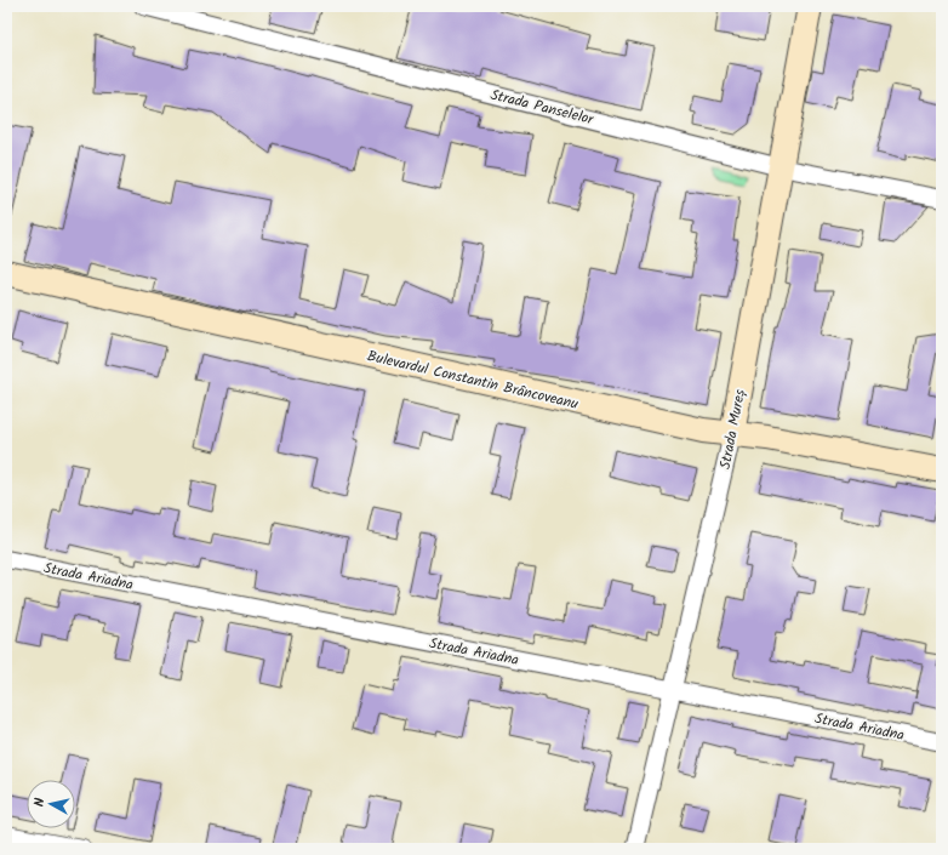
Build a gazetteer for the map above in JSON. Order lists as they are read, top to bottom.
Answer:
{
  "streets": {
    "main road": ["Bulevardul Constantin Brâncoveanu", "Strada Mureș"],
    "street": ["Strada Panselelor", "Strada Ariadna"]
  },
  "crossings": [
    ["Strada Panselelor", "Strada Mureș"],
    ["Bulevardul Constantin Brâncoveanu", "Strada Mureș"],
    ["Strada Mureș", "Strada Ariadna"]
  ],
  "north": "left"
}
